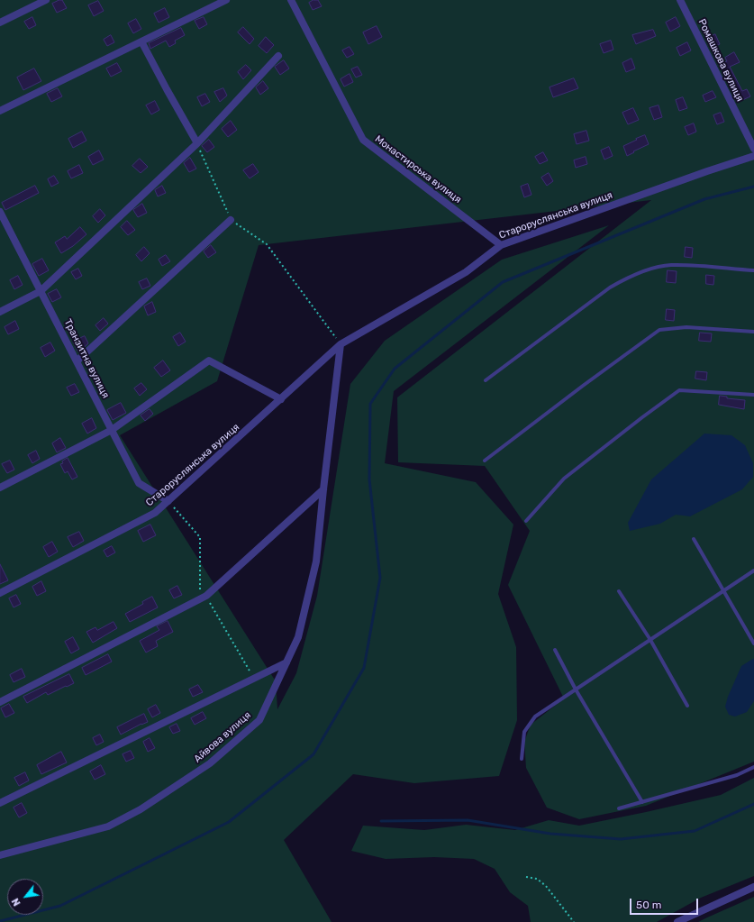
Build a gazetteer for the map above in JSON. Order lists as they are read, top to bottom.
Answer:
{
  "streets": {
    "street": [
      "Ромашкова вулиця",
      "Монастирська вулиця",
      "Староруслянська вулиця",
      "Транзитна вулиця",
      "Айвова вулиця"
    ]
  },
  "crossings": [
    ["Монастирська вулиця", "Староруслянська вулиця"],
    ["Староруслянська вулиця", "Транзитна вулиця"]
  ],
  "scale_bar": "50 m",
  "north": "bottom left"
}
